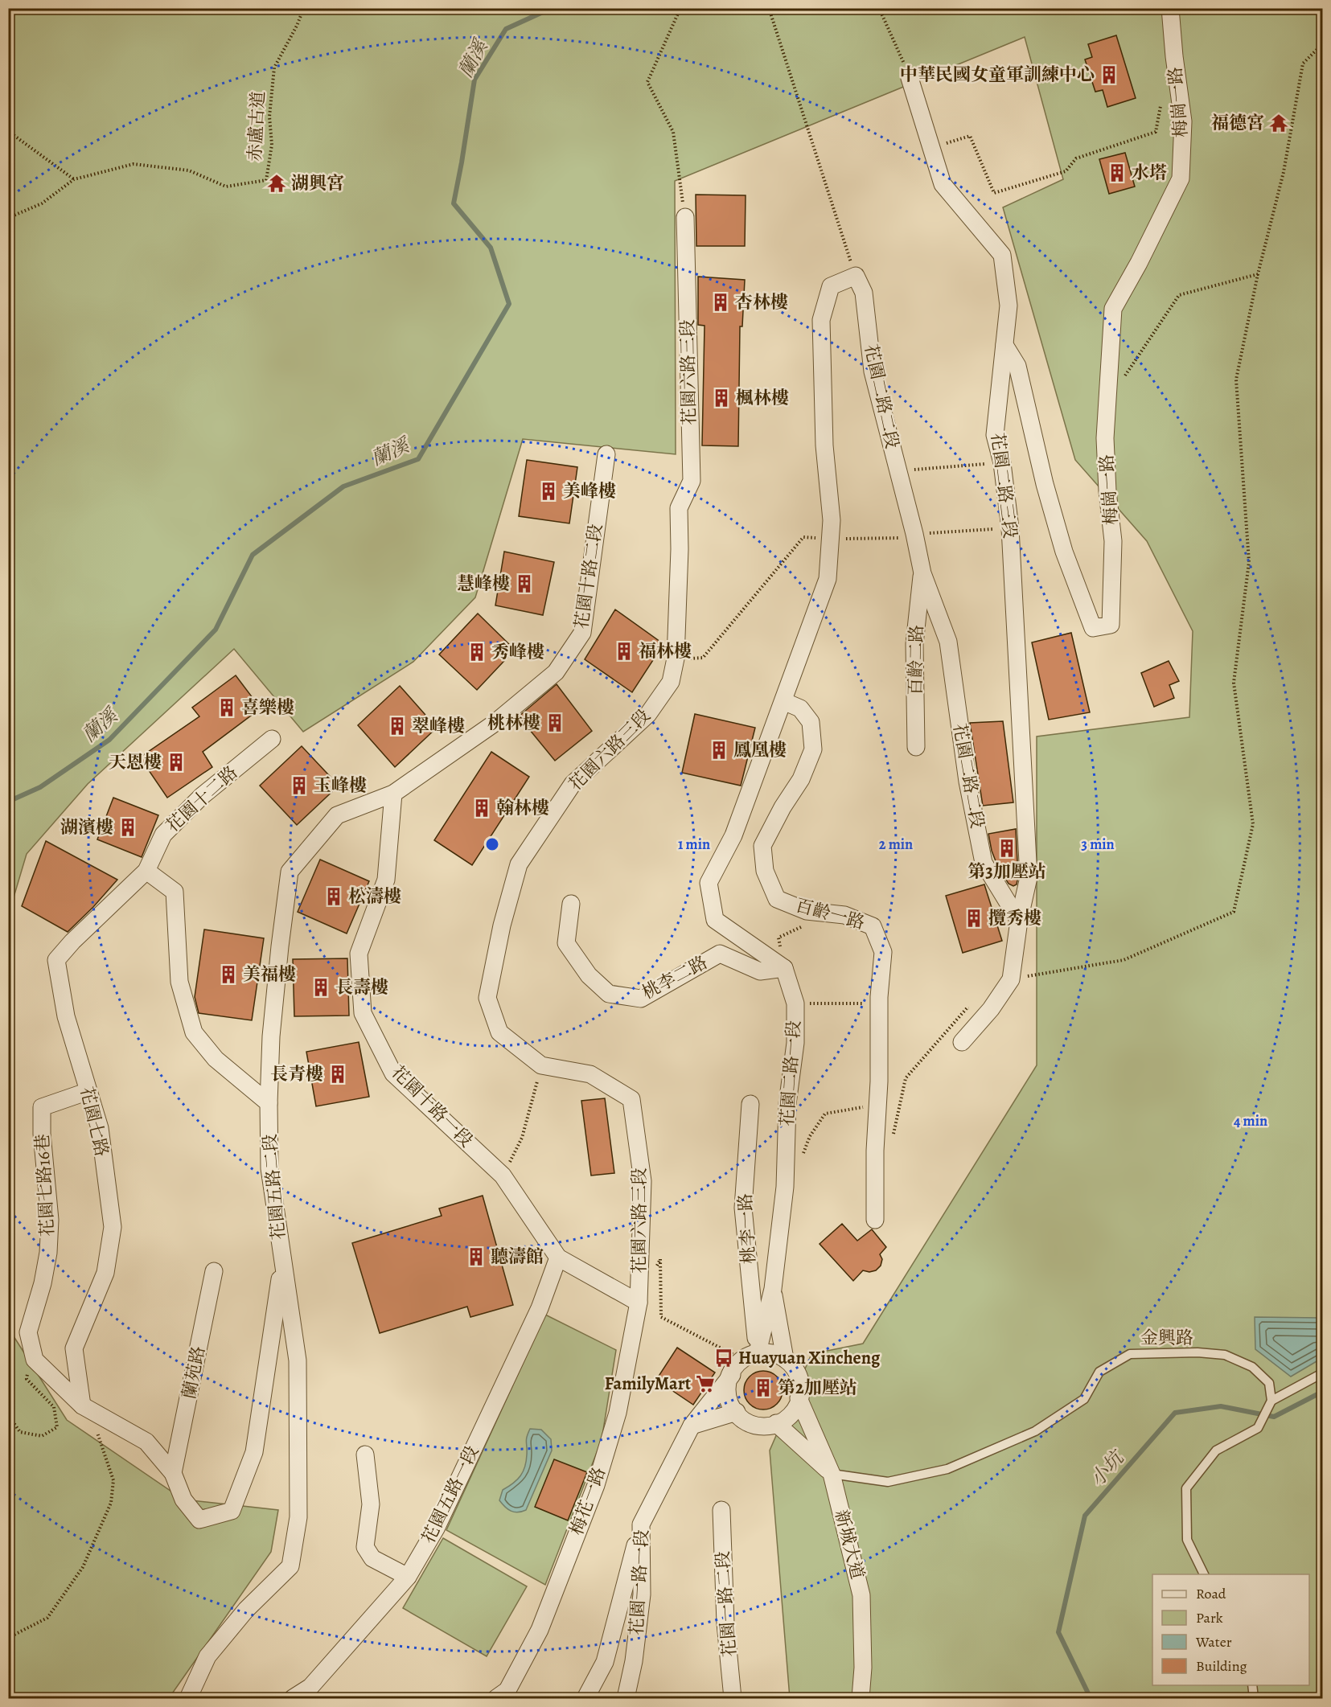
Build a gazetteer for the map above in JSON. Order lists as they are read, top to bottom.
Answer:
{
  "streets": {
    "street": [
      "梅崗一路",
      "花園六路三段",
      "花園二路二段",
      "花園二路三段",
      "花園十路二段",
      "百齡二路",
      "花園十二路",
      "百齡一路",
      "桃李二路",
      "花園二路一段",
      "花園十路一段",
      "花園七路",
      "花園七路16巷",
      "花園五路二段",
      "桃李一路",
      "蘭苑路",
      "花園五路一段",
      "梅花一路",
      "新城大道",
      "花園一路一段",
      "花園一路二段"
    ],
    "lane": ["金興路"],
    "path": ["赤盧古道"]
  },
  "crossings": [
    ["梅崗一路", "花園二路三段"],
    ["花園六路三段", "梅花一路"],
    ["花園二路二段", "花園二路三段"],
    ["花園二路二段", "百齡二路"],
    ["花園十路二段", "花園十路一段"],
    ["花園十路二段", "花園五路二段"],
    ["花園十二路", "花園七路"],
    ["桃李二路", "花園二路一段"],
    ["花園二路一段", "桃李一路"],
    ["花園二路一段", "新城大道"],
    ["花園二路一段", "花園一路一段"],
    ["花園十路一段", "花園五路一段"],
    ["花園七路", "花園七路16巷"],
    ["桃李一路", "新城大道"],
    ["桃李一路", "花園一路一段"],
    ["金興路", "新城大道"],
    ["新城大道", "花園一路一段"]
  ],
  "water": ["蘭溪", "小坑"],
  "places": {
    "building": [
      "中華民國女童軍訓練中心",
      "水塔",
      "杏林樓",
      "楓林樓",
      "美峰樓",
      "慧峰樓",
      "福林樓",
      "秀峰樓",
      "喜樂樓",
      "桃林樓",
      "翠峰樓",
      "鳳凰樓",
      "天恩樓",
      "玉峰樓",
      "翰林樓",
      "湖濱樓",
      "第3加壓站",
      "松濤樓",
      "攬秀樓",
      "美福樓",
      "長壽樓",
      "長青樓",
      "聽濤館",
      "第2加壓站"
    ],
    "temple": ["福德宮", "湖興宮"],
    "bus stop": ["Huayuan Xincheng"],
    "supermarket": ["FamilyMart"]
  },
  "legend": [
    "Road",
    "Park",
    "Water",
    "Building"
  ],
  "rings": [
    "1 min",
    "2 min",
    "3 min",
    "4 min"
  ]
}
